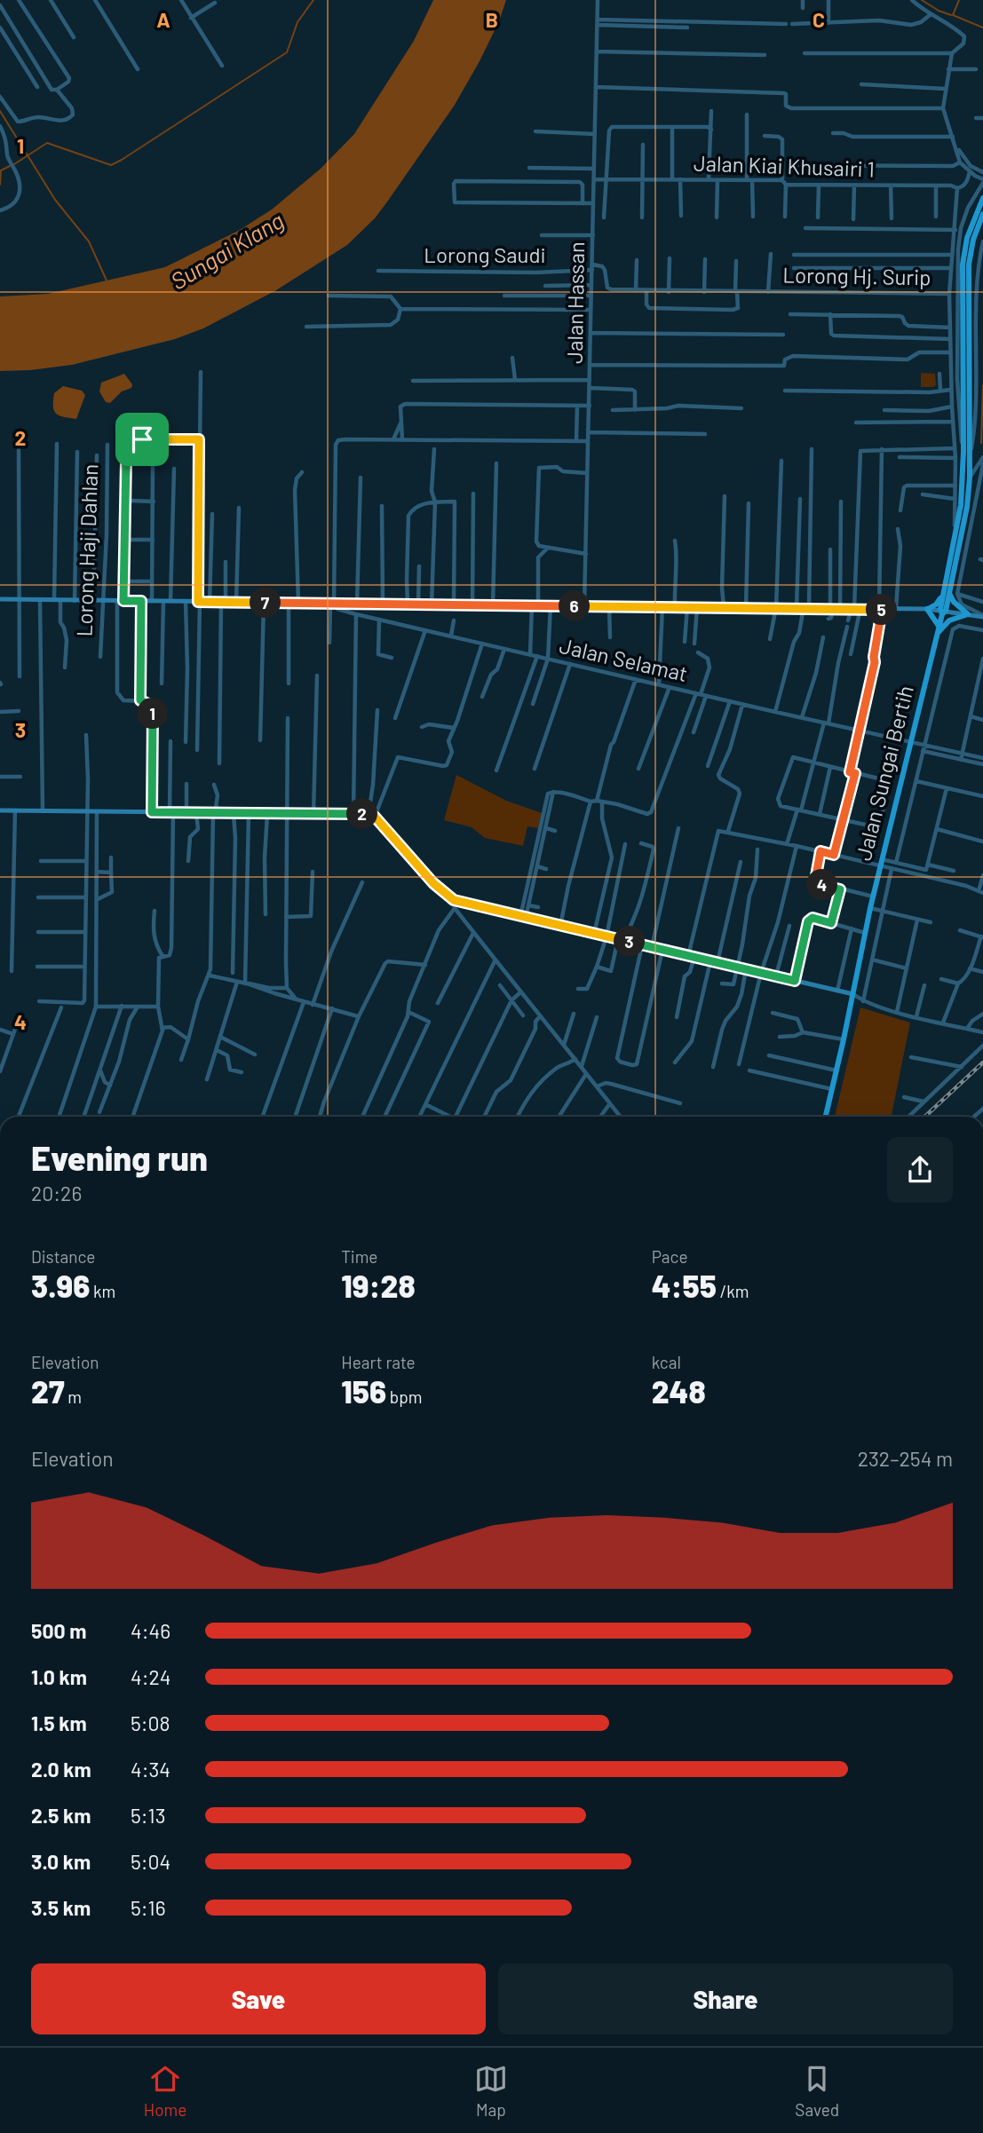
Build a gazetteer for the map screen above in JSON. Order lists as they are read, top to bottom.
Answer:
{
  "streets": {
    "main road": ["Jalan Sungai Bertih"],
    "street": [
      "Jalan Kiai Khusairi 1",
      "Lorong Saudi",
      "Lorong Hj. Surip",
      "Jalan Hassan",
      "Lorong Haji Dahlan",
      "Jalan Selamat"
    ]
  },
  "crossings": [
    ["Jalan Kiai Khusairi 1", "Jalan Hassan"],
    ["Lorong Saudi", "Lorong Hj. Surip"],
    ["Lorong Saudi", "Jalan Hassan"],
    ["Lorong Hj. Surip", "Jalan Hassan"],
    ["Jalan Selamat", "Jalan Sungai Bertih"]
  ],
  "water": ["Sungai Klang"],
  "page": {
    "pins": [
      "7",
      "6",
      "5",
      "1",
      "2",
      "4",
      "3"
    ],
    "heading": ["Evening run", "20:26"],
    "stats": [
      ["Distance", "3.96 km"],
      ["Time", "19:28"],
      ["Pace", "4:55 /km"],
      ["Elevation", "27 m"],
      ["Heart rate", "156 bpm"],
      ["kcal", "248"]
    ],
    "chart": ["Elevation", "232–254 m"],
    "list": [
      {
        "name": "500 m",
        "note": "4:46"
      },
      {
        "name": "1.0 km",
        "note": "4:24"
      },
      {
        "name": "1.5 km",
        "note": "5:08"
      },
      {
        "name": "2.0 km",
        "note": "4:34"
      },
      {
        "name": "2.5 km",
        "note": "5:13"
      },
      {
        "name": "3.0 km",
        "note": "5:04"
      },
      {
        "name": "3.5 km",
        "note": "5:16"
      }
    ],
    "buttons": ["Save", "Share"],
    "tabs": ["Home", "Map", "Saved"]
  },
  "grid": {
    "columns": ["A", "B", "C"],
    "rows": [
      "1",
      "2",
      "3",
      "4"
    ]
  }
}
